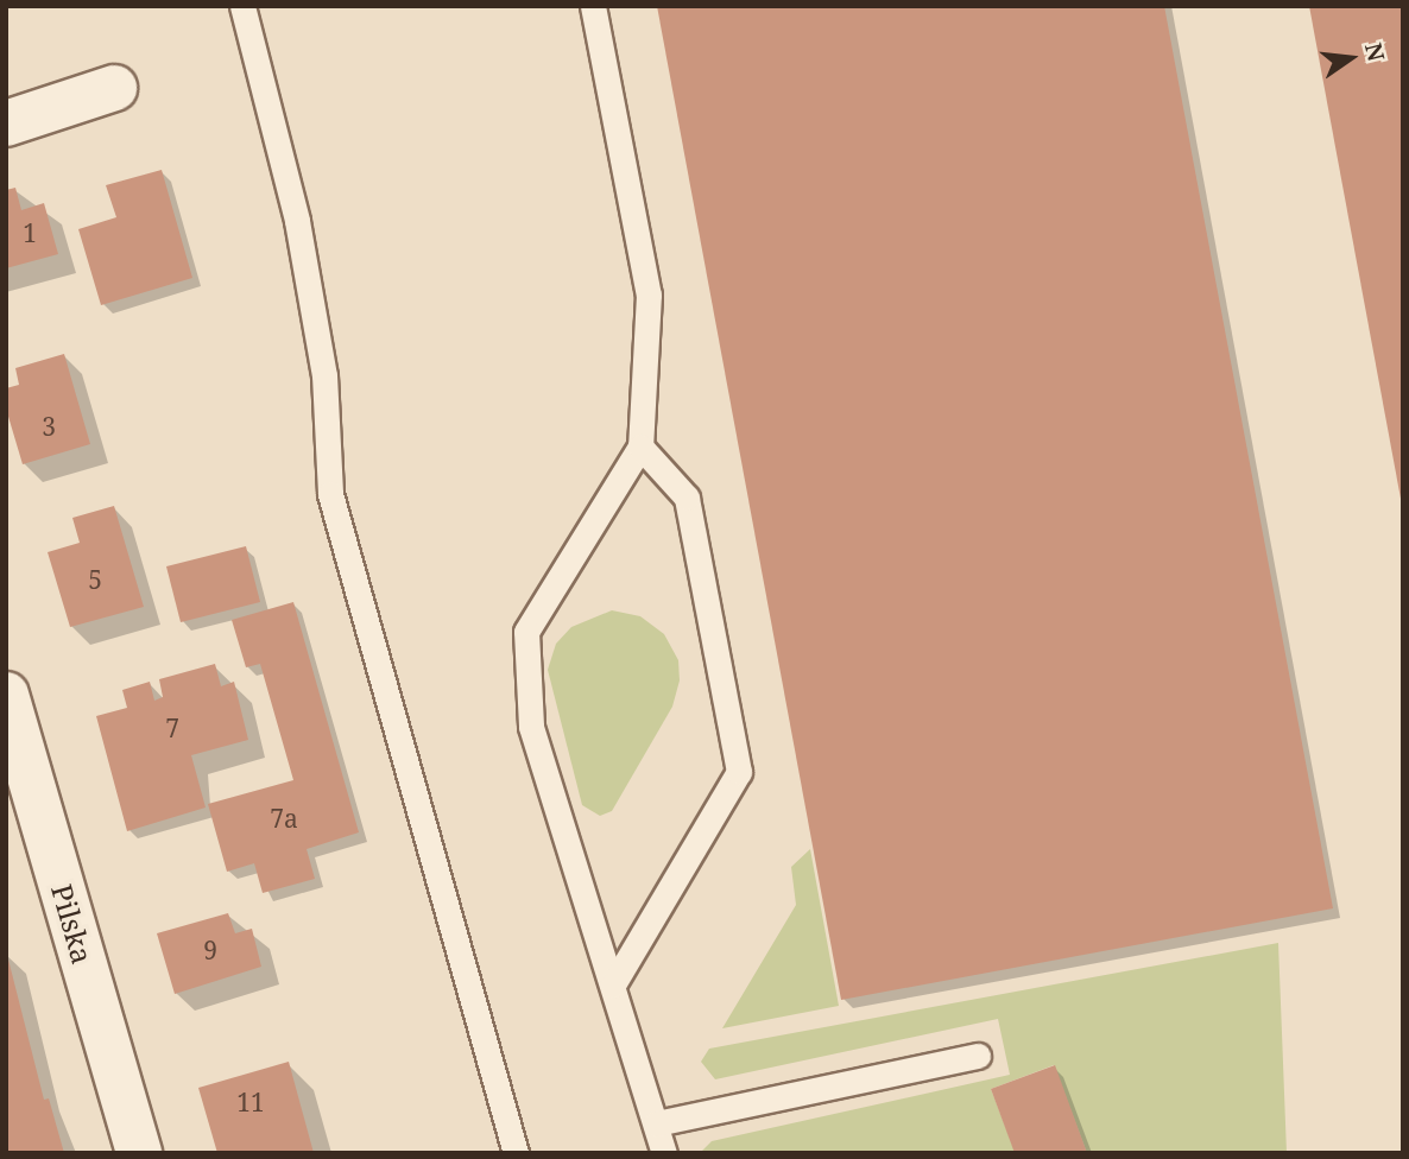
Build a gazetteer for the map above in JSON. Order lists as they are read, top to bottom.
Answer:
{
  "streets": {
    "street": ["Pilska"]
  },
  "house_numbers": [
    "1",
    "3",
    "5",
    "7",
    "7a",
    "9",
    "11"
  ],
  "north": "right"
}
